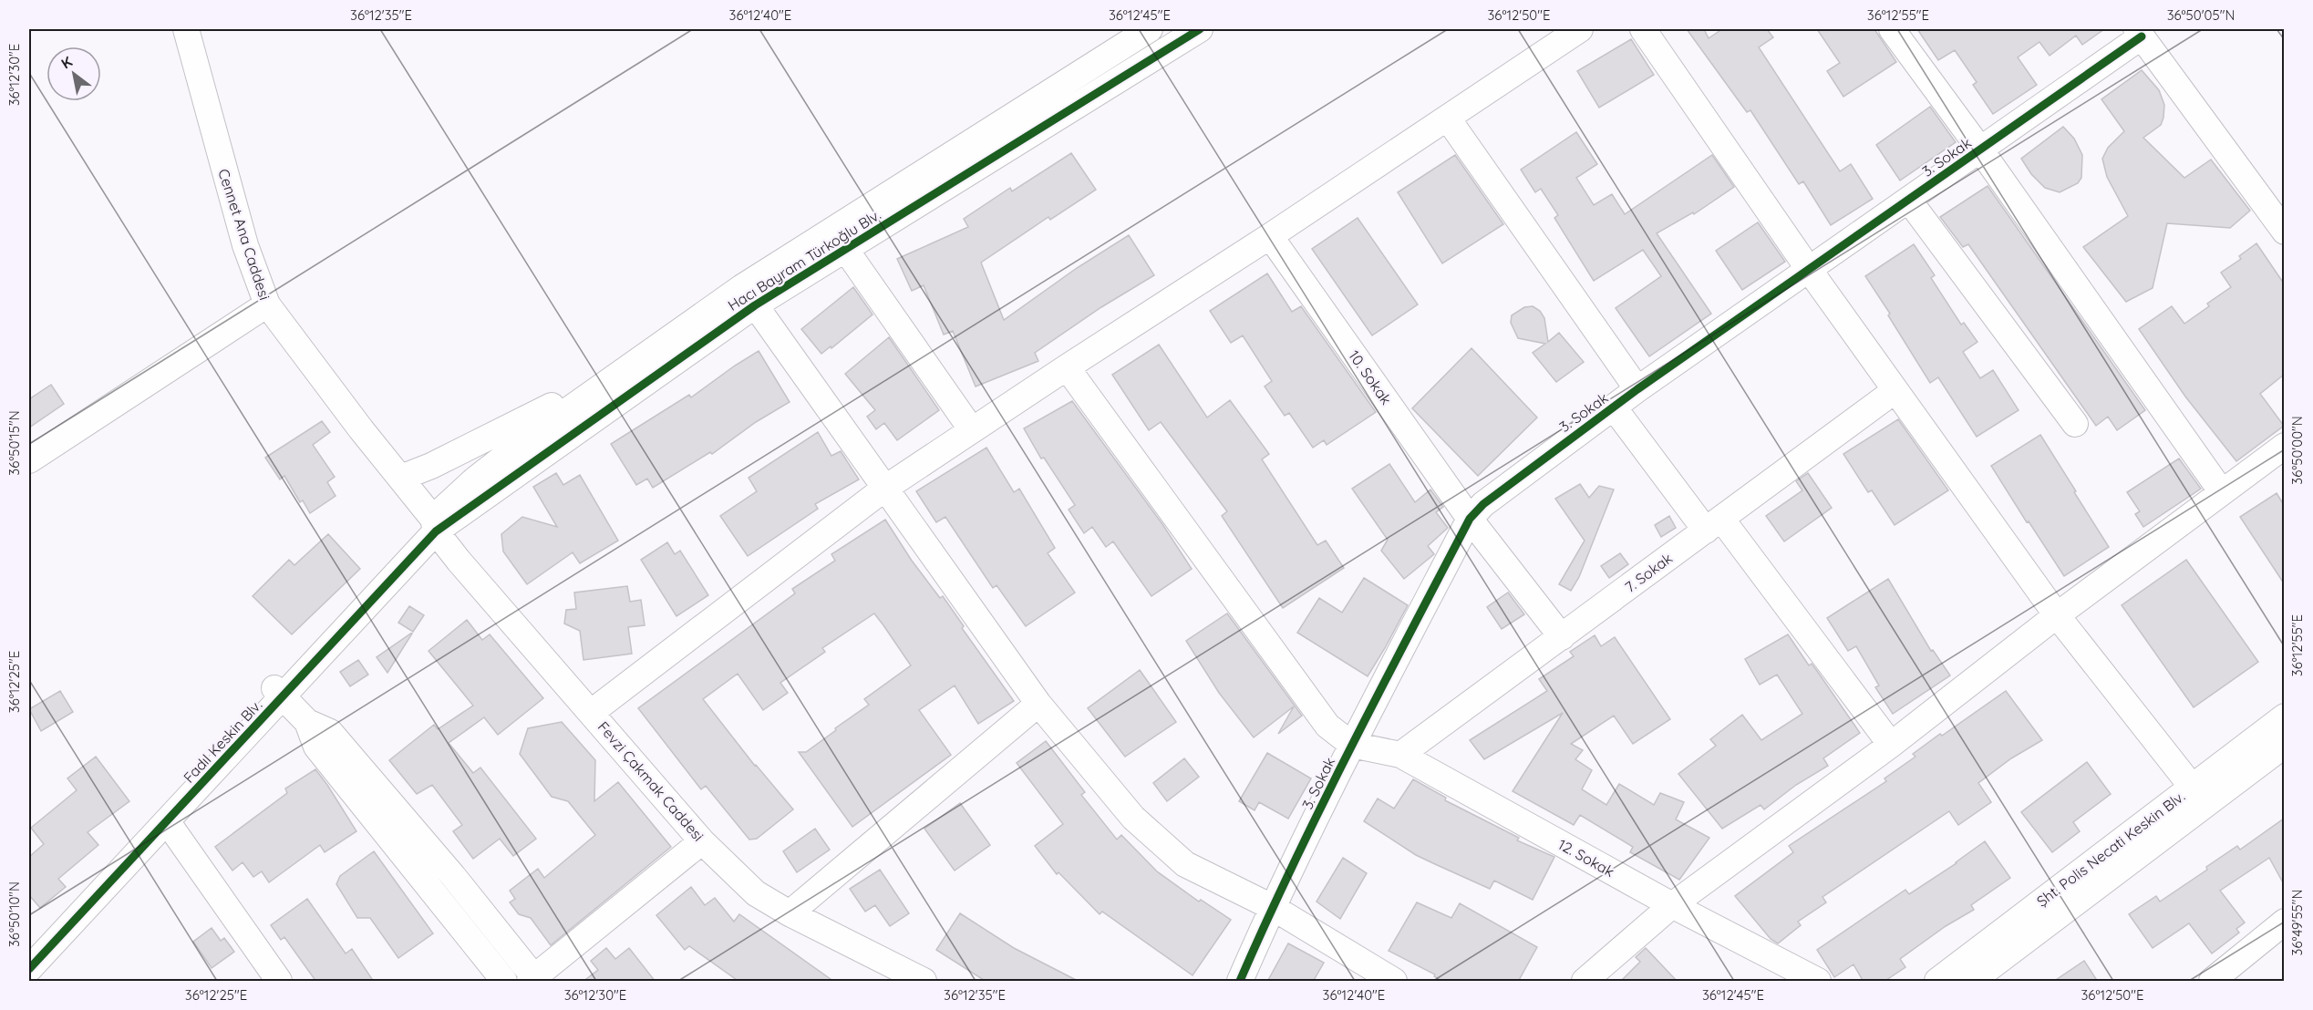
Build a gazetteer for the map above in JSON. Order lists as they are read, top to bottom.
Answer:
{
  "streets": {
    "street": [
      "3. Sokak",
      "Cennet Ana Caddesi",
      "Hacı Bayram Türkoğlu Blv.",
      "10. Sokak",
      "7. Sokak",
      "Fadıl Keskin Blv.",
      "Fevzi Çakmak Caddesi",
      "Şht. Polis Necati Keskin Blv.",
      "12. Sokak"
    ]
  },
  "crossings": [
    ["3. Sokak", "10. Sokak"],
    ["3. Sokak", "12. Sokak"],
    ["Cennet Ana Caddesi", "Hacı Bayram Türkoğlu Blv."],
    ["Cennet Ana Caddesi", "Fadıl Keskin Blv."],
    ["Cennet Ana Caddesi", "Fevzi Çakmak Caddesi"],
    ["Hacı Bayram Türkoğlu Blv.", "Fadıl Keskin Blv."],
    ["Hacı Bayram Türkoğlu Blv.", "Fevzi Çakmak Caddesi"],
    ["10. Sokak", "7. Sokak"],
    ["7. Sokak", "12. Sokak"],
    ["Fadıl Keskin Blv.", "Fevzi Çakmak Caddesi"]
  ],
  "north": "top left",
  "coordinates": [
    "36°12'35\"E",
    "36°12'40\"E",
    "36°12'45\"E",
    "36°12'50\"E",
    "36°12'55\"E",
    "36°50'05\"N",
    "36°12'30\"E",
    "36°50'15\"N",
    "36°50'00\"N",
    "36°12'25\"E",
    "36°50'10\"N",
    "36°49'55\"N"
  ]
}
